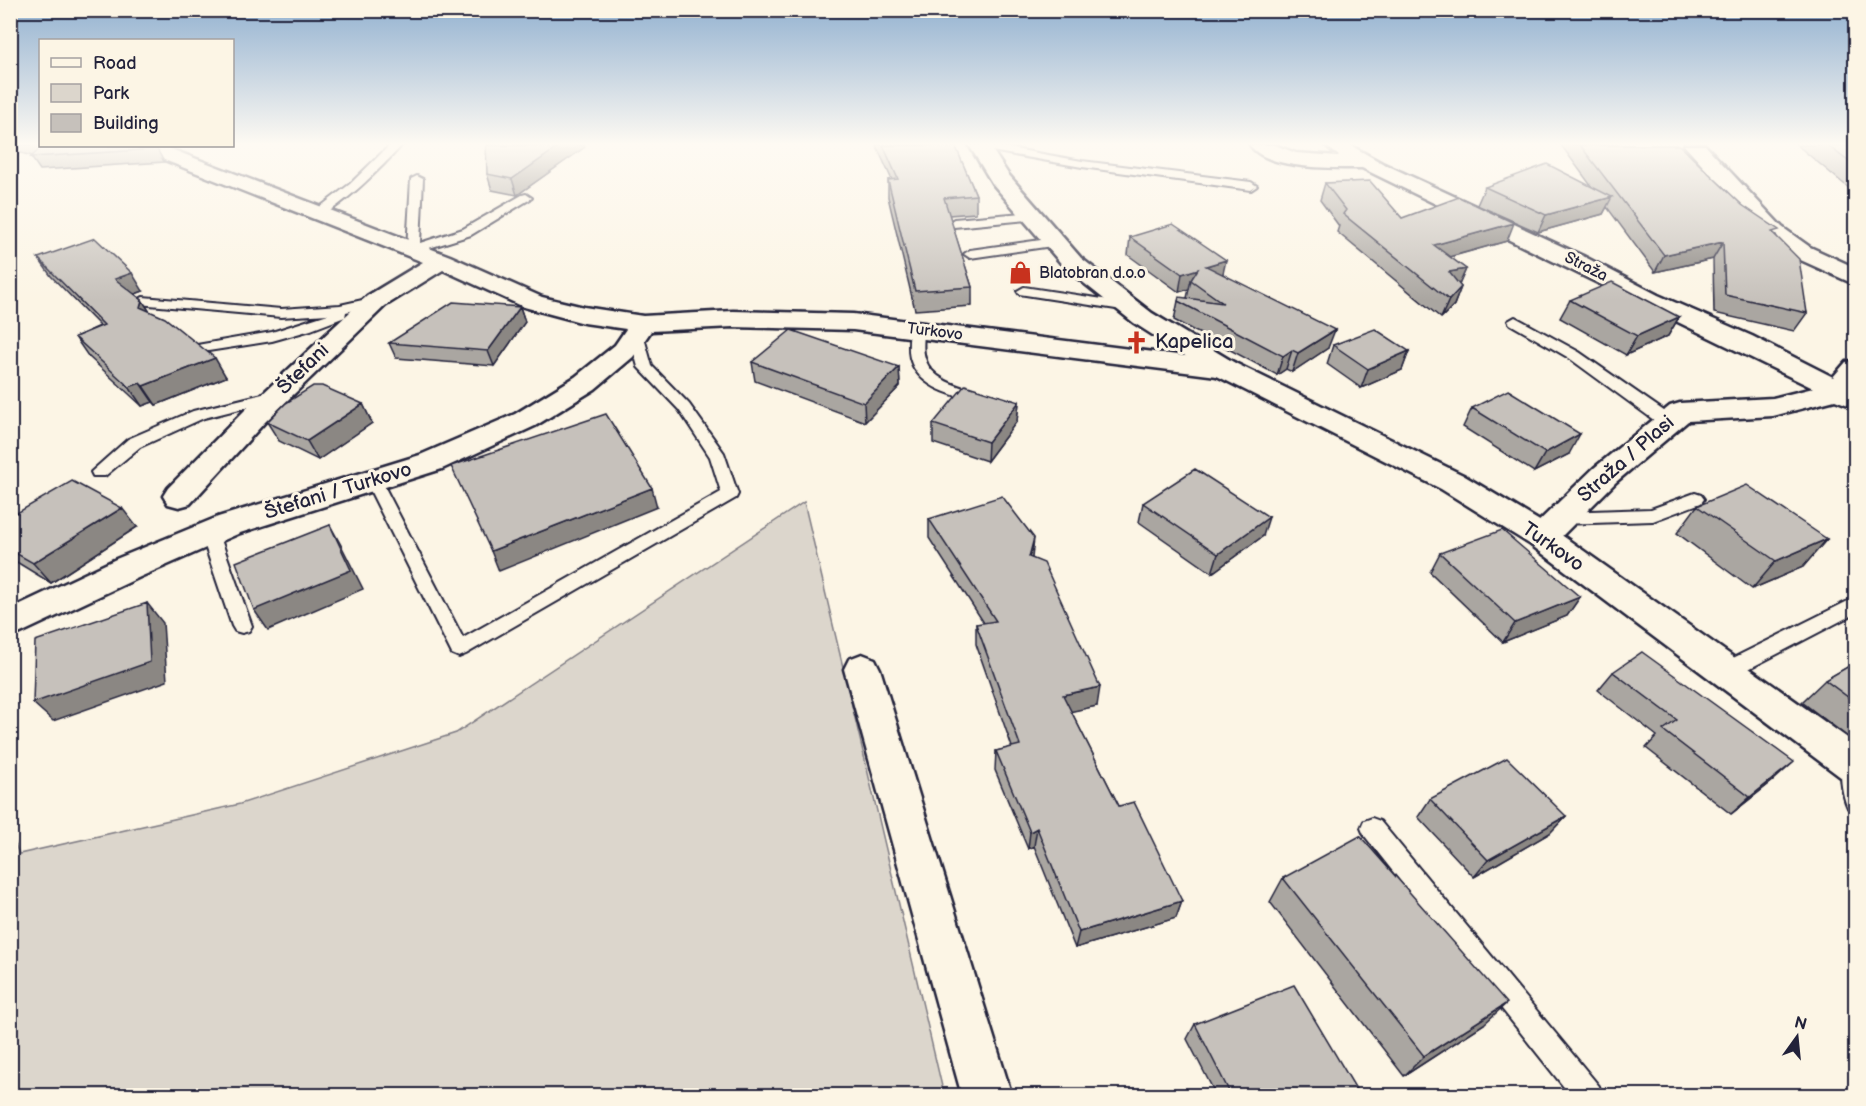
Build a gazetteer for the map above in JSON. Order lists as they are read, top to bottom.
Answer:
{
  "streets": {
    "street": [
      "Straža",
      "Turkovo",
      "Štefani",
      "Straža / Plasi",
      "Štefani / Turkovo"
    ]
  },
  "crossings": [
    ["Straža", "Straža / Plasi"],
    ["Turkovo", "Straža / Plasi"],
    ["Turkovo", "Štefani / Turkovo"]
  ],
  "places": {
    "shop": ["Blatobran d.o.o"],
    "church": ["Kapelica"]
  },
  "legend": ["Road", "Park", "Building"],
  "north": "top"
}
